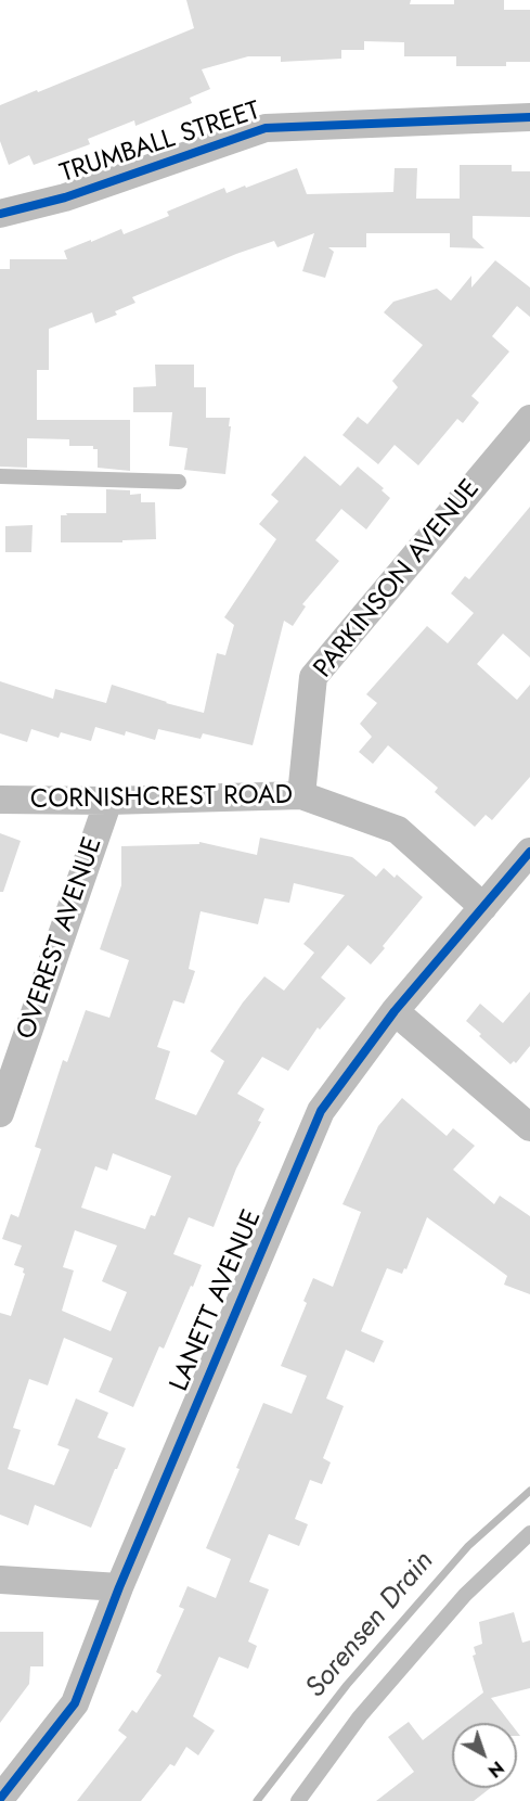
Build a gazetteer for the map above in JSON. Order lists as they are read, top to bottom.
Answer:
{
  "streets": {
    "street": [
      "TRUMBALL STREET",
      "PARKINSON AVENUE",
      "CORNISHCREST ROAD",
      "OVEREST AVENUE",
      "LANETT AVENUE"
    ]
  },
  "crossings": [
    ["PARKINSON AVENUE", "CORNISHCREST ROAD"],
    ["CORNISHCREST ROAD", "OVEREST AVENUE"],
    ["CORNISHCREST ROAD", "LANETT AVENUE"]
  ],
  "water": ["Sorensen Drain"],
  "north": "bottom right"
}
